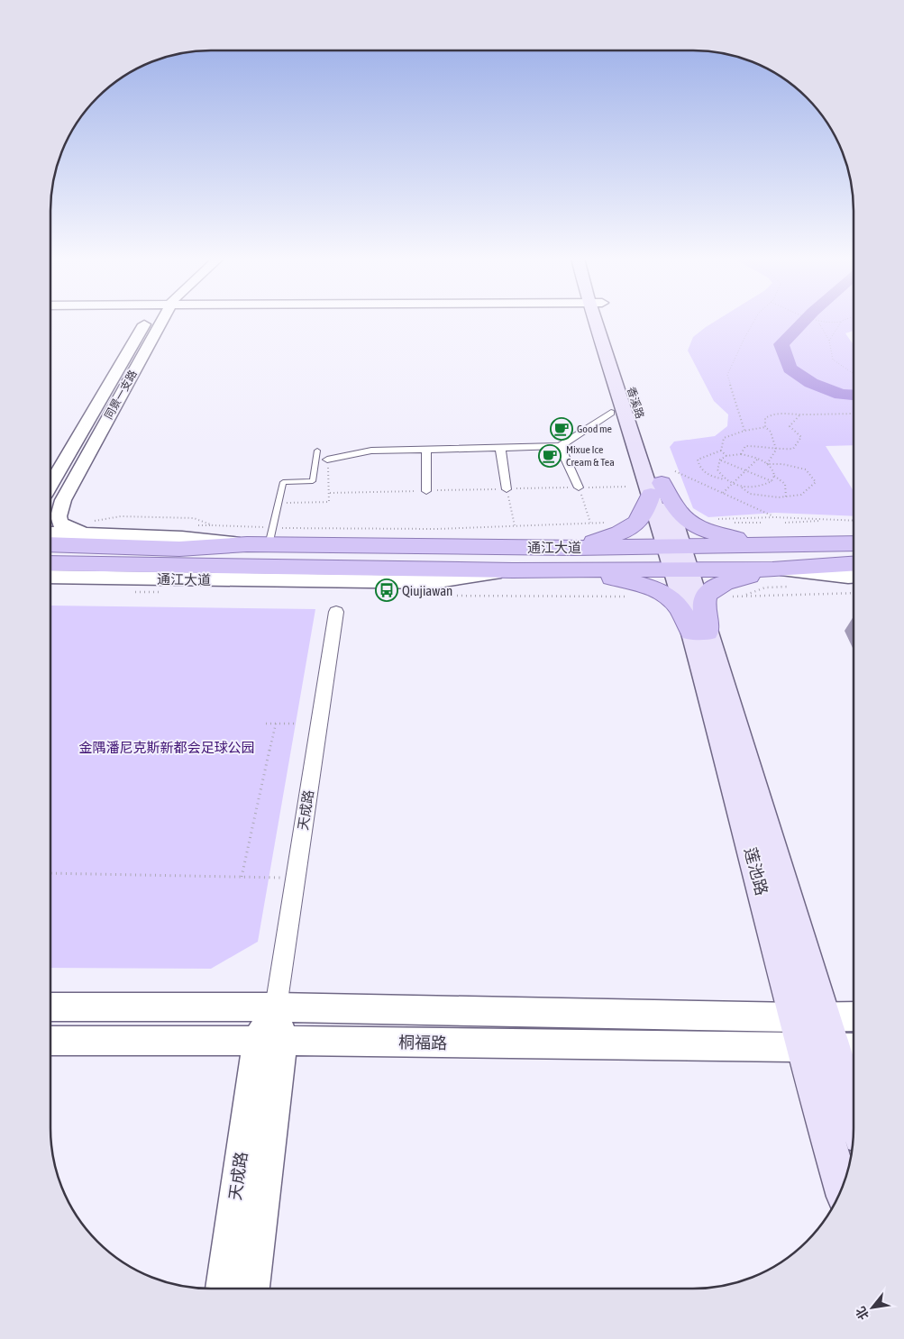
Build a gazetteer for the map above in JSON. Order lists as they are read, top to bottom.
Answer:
{
  "streets": {
    "main road": ["香溪路", "通江大道", "莲池路"],
    "street": ["同景一支路", "天成路", "桐福路"]
  },
  "crossings": [
    ["香溪路", "通江大道"],
    ["香溪路", "莲池路"],
    ["通江大道", "莲池路"],
    ["天成路", "桐福路"],
    ["莲池路", "桐福路"]
  ],
  "parks": ["金隅潘尼克斯新都会足球公园"],
  "places": {
    "cafe": ["Good me", "Mixue Ice Cream & Tea"],
    "bus stop": ["Qiujiawan"]
  },
  "north": "bottom left"
}
